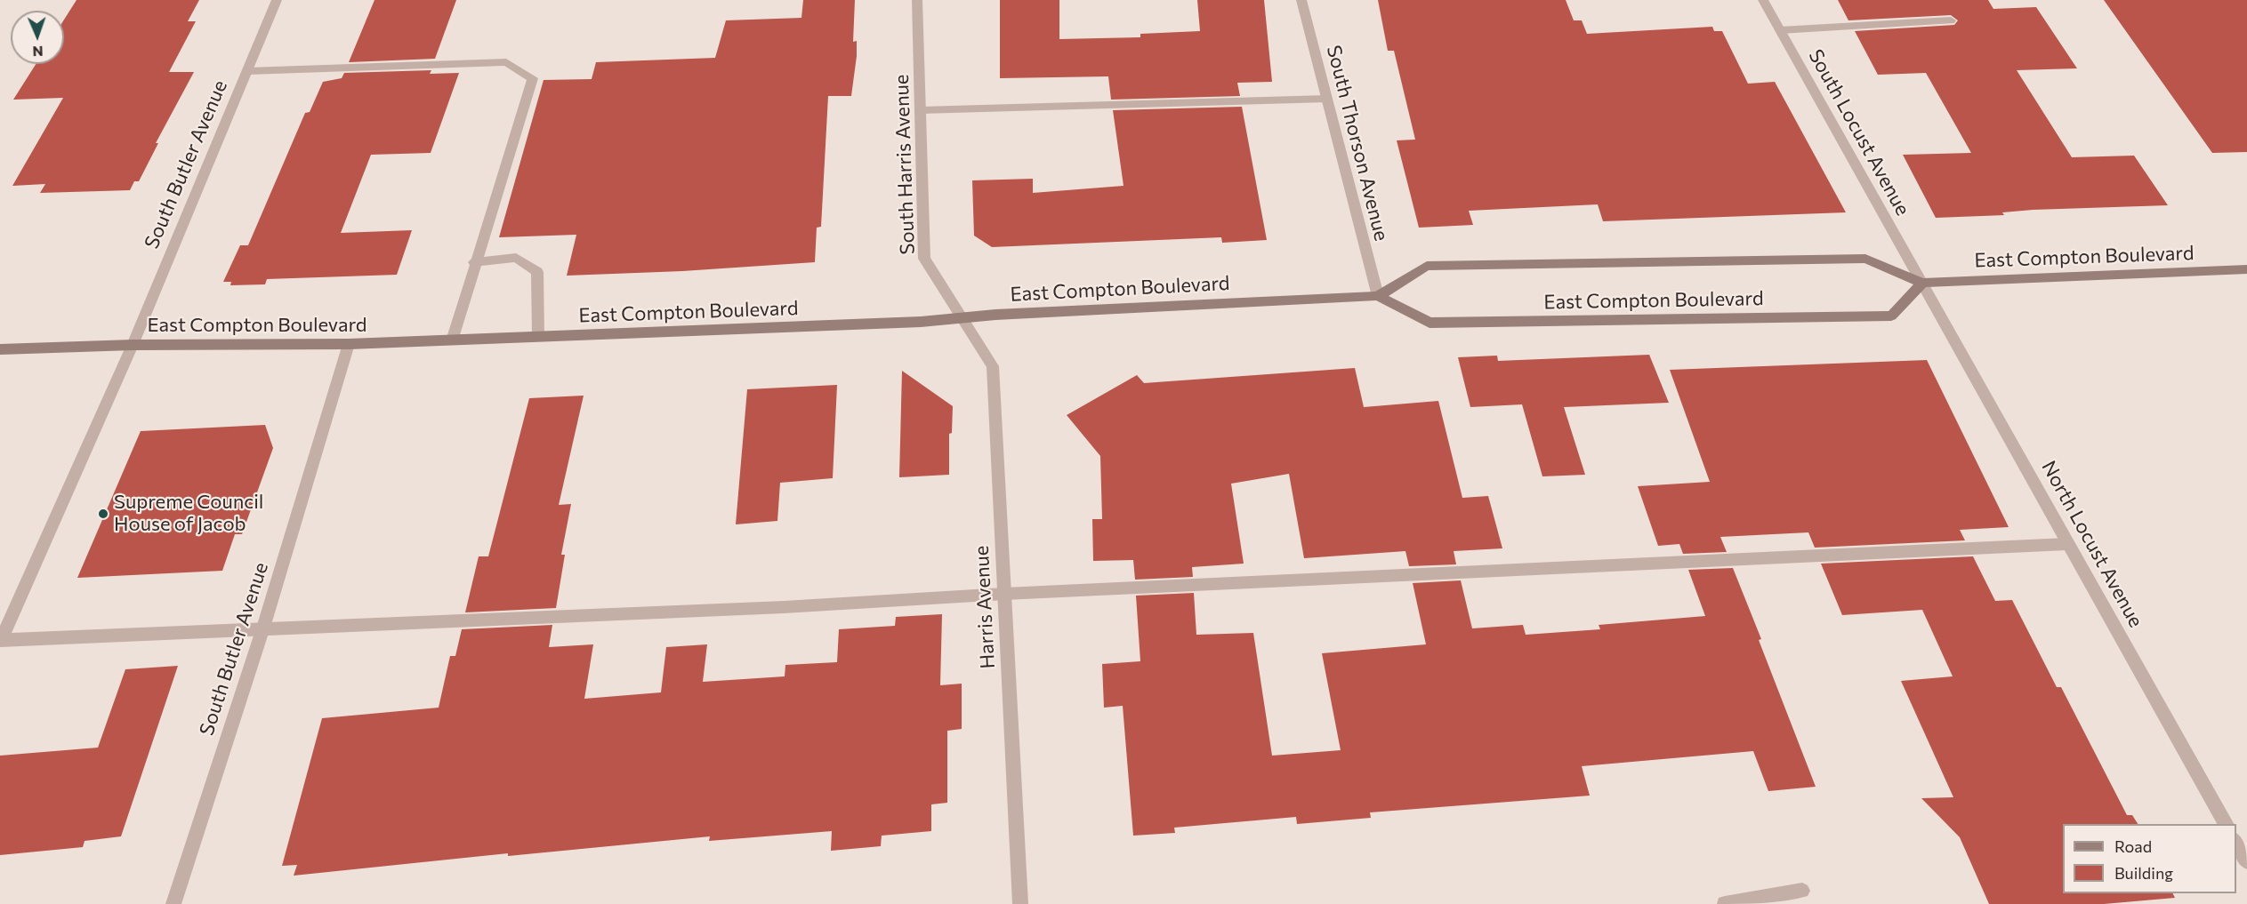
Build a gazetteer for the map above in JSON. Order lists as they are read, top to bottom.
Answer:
{
  "streets": {
    "main road": ["East Compton Boulevard"],
    "street": [
      "South Locust Avenue",
      "South Thorson Avenue",
      "South Butler Avenue",
      "South Harris Avenue",
      "North Locust Avenue",
      "Harris Avenue"
    ]
  },
  "crossings": [
    ["South Locust Avenue", "East Compton Boulevard"],
    ["South Locust Avenue", "North Locust Avenue"],
    ["South Thorson Avenue", "East Compton Boulevard"],
    ["South Butler Avenue", "East Compton Boulevard"],
    ["South Harris Avenue", "East Compton Boulevard"],
    ["South Harris Avenue", "Harris Avenue"],
    ["East Compton Boulevard", "North Locust Avenue"],
    ["East Compton Boulevard", "Harris Avenue"]
  ],
  "places": ["Supreme Council House of Jacob"],
  "legend": ["Road", "Building"],
  "north": "bottom"
}
